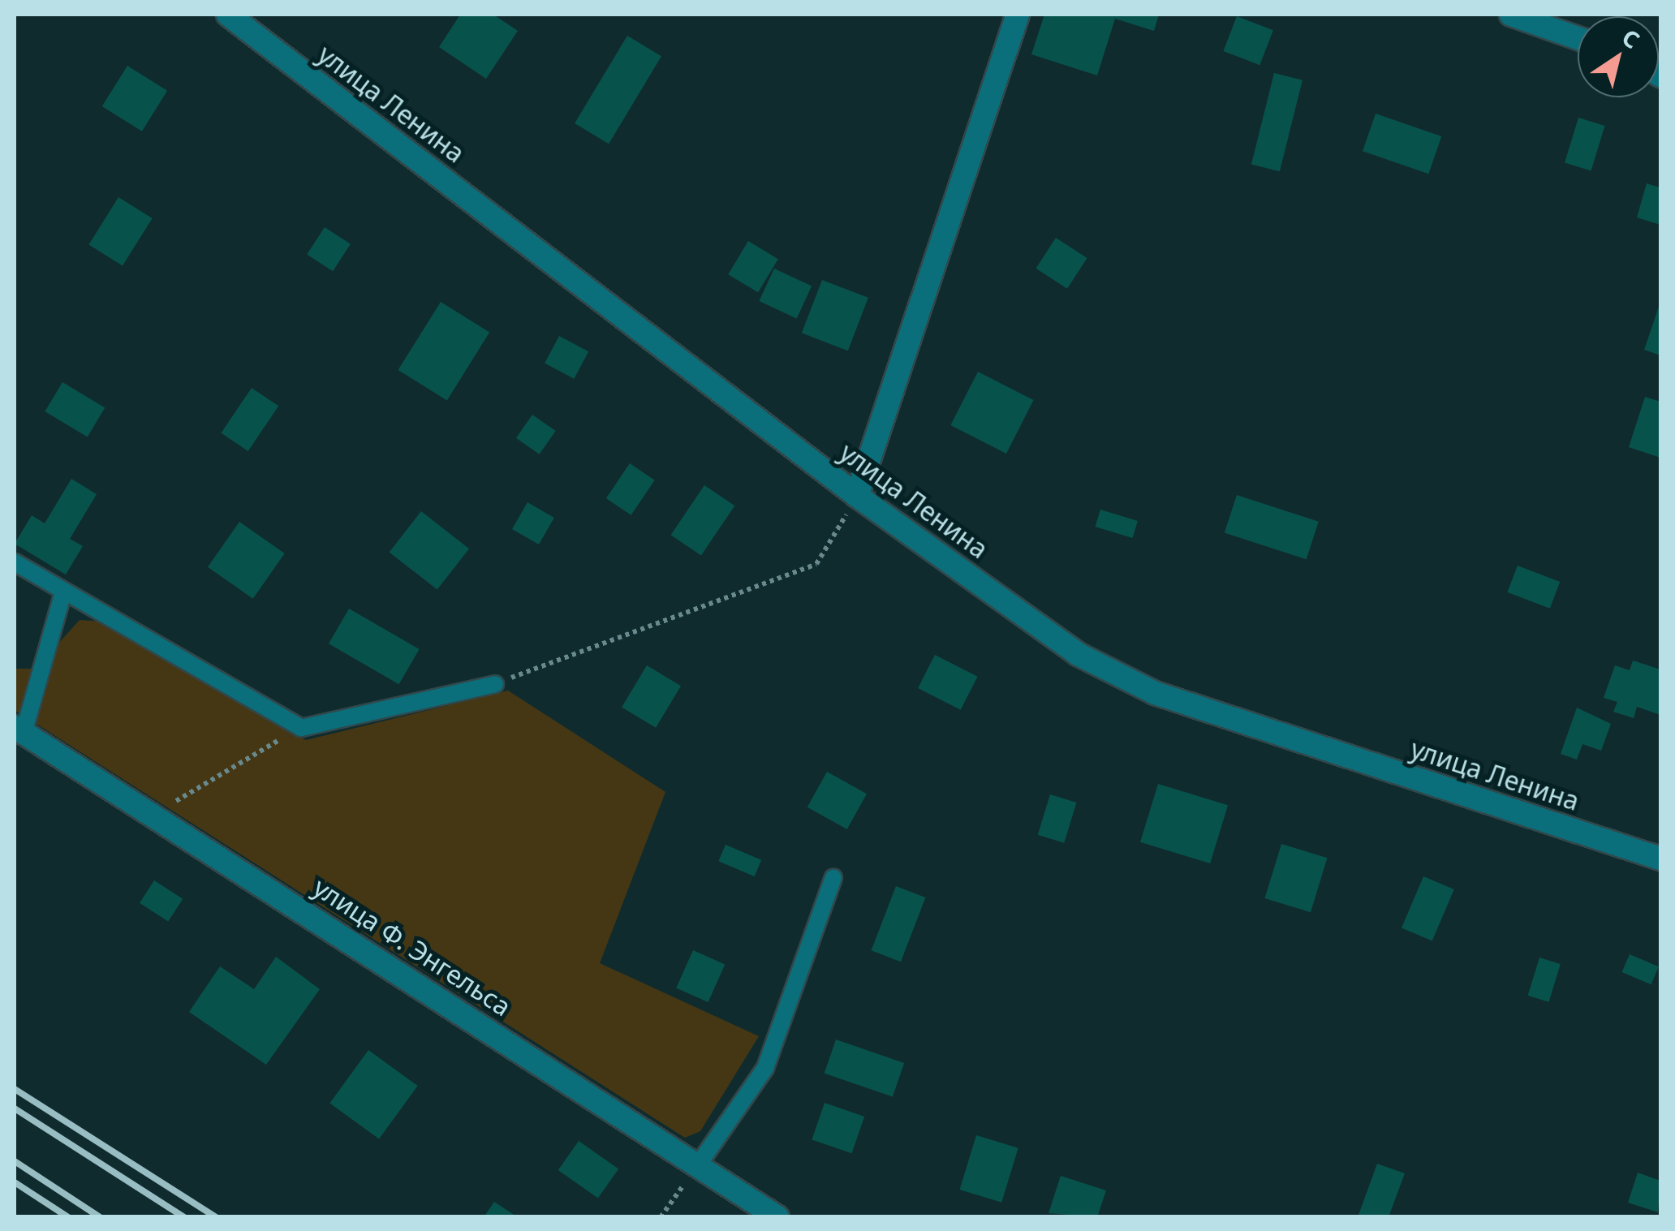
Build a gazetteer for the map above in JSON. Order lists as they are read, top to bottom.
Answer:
{
  "streets": {
    "street": ["улица Ленина", "улица Ф. Энгельса"]
  },
  "north": "top right"
}
